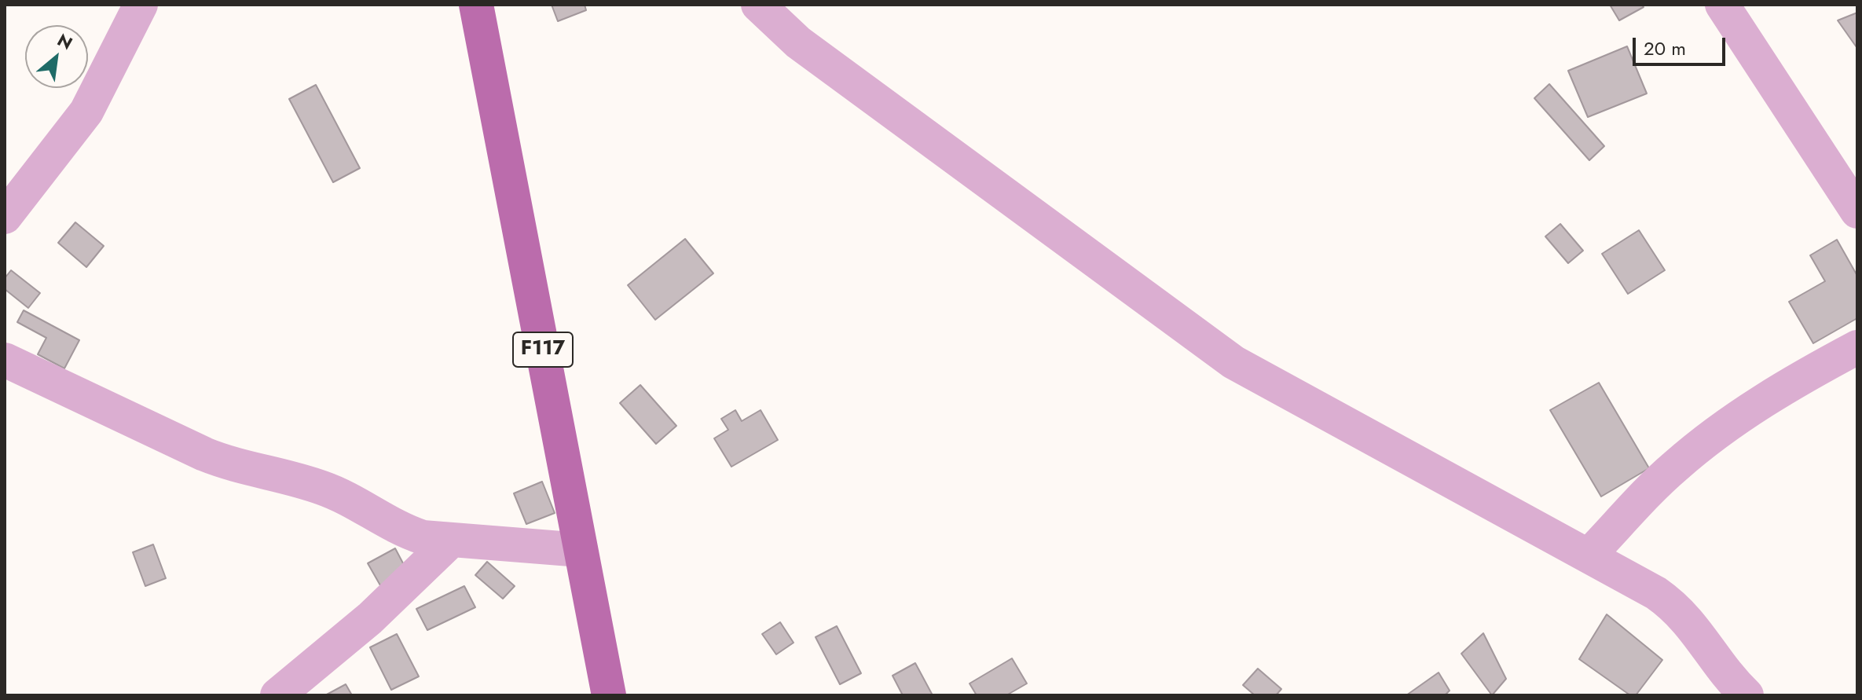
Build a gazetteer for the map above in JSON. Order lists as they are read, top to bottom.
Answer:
{
  "streets": {
    "main road": ["F117"]
  },
  "scale_bar": "20 m",
  "north": "top right"
}
